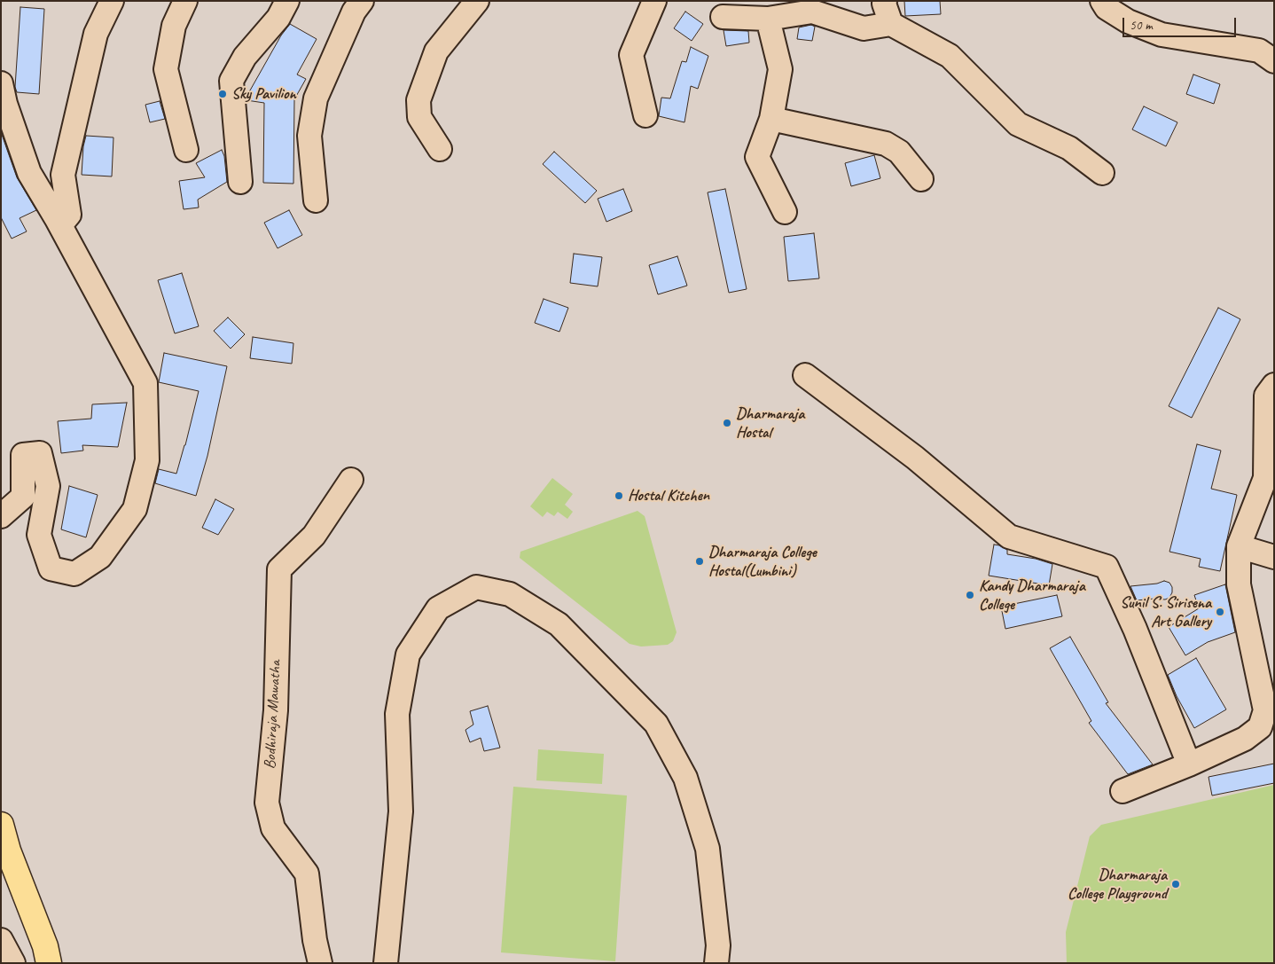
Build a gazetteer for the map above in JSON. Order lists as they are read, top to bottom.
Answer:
{
  "streets": {
    "street": ["Bodhiraja Mawatha"]
  },
  "places": [
    "Sky Pavilion",
    "Dharmaraja Hostal",
    "Hostal Kitchen",
    "Dharmaraja College Hostal(Lumbini)",
    "Kandy Dharmaraja College",
    "Sunil S. Sirisena Art Gallery",
    "Dharmaraja College Playground"
  ],
  "scale_bar": "50 m"
}
